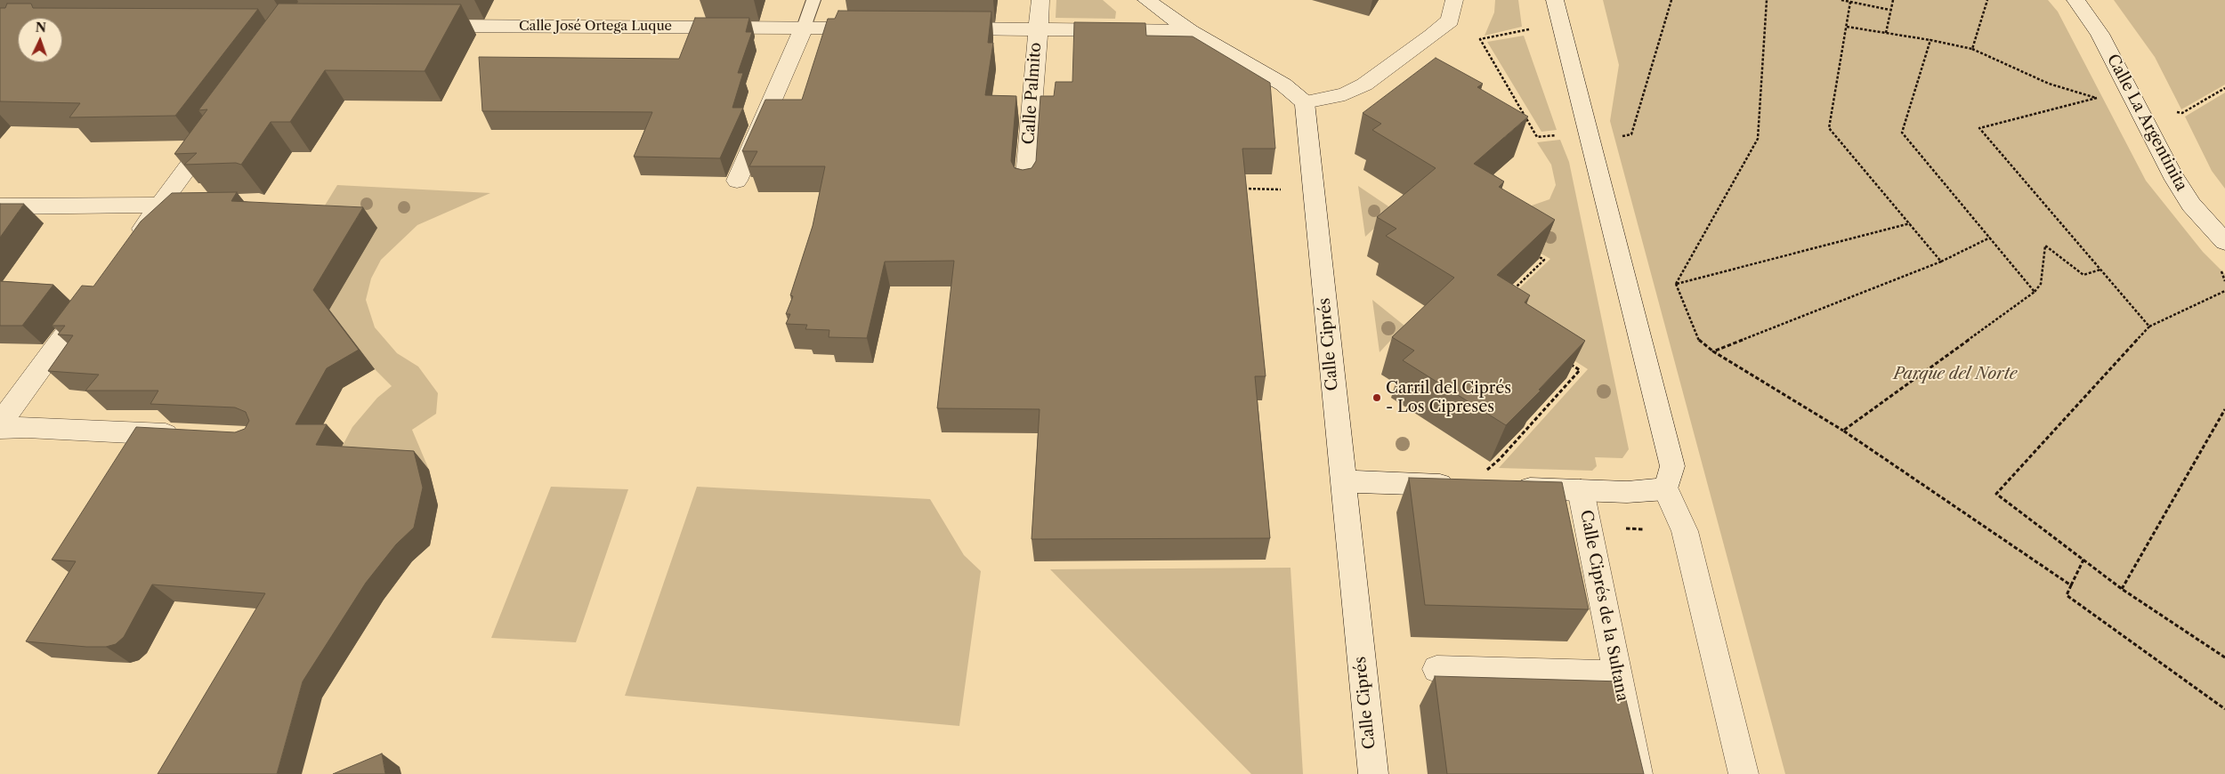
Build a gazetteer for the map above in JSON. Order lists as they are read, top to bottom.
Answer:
{
  "streets": {
    "street": [
      "Calle José Ortega Luque",
      "Calle Palmito",
      "Calle La Argentinita",
      "Calle Ciprés",
      "Calle Ciprés de la Sultana"
    ]
  },
  "parks": ["Parque del Norte"],
  "places": ["Carril del Ciprés - Los Cipreses"],
  "north": "top"
}
